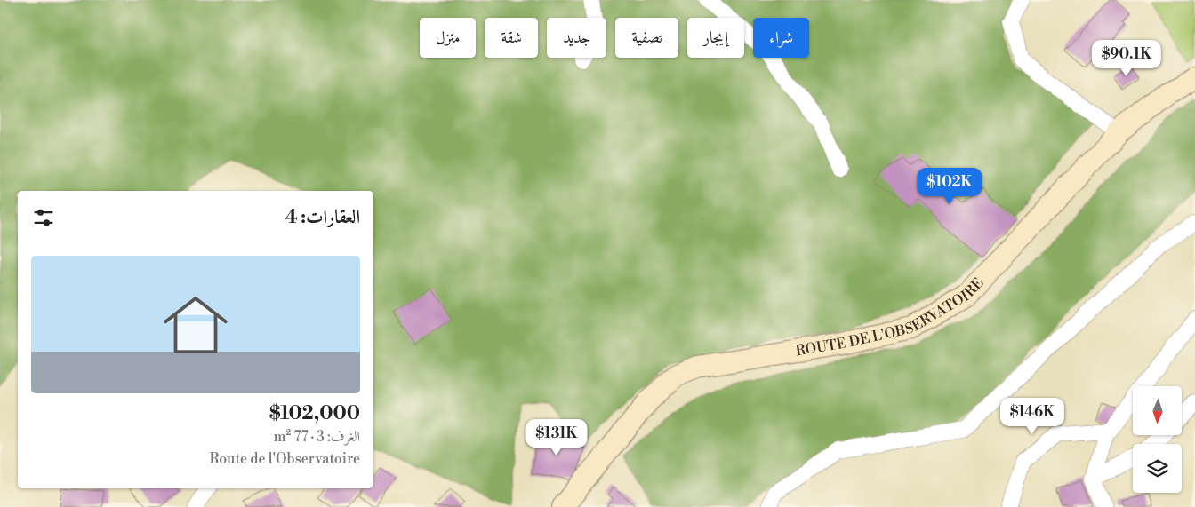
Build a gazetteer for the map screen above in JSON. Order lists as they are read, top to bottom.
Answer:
{
  "streets": {
    "street": ["ROUTE DE L'OBSERVATOIRE"]
  },
  "north": "bottom",
  "page": {
    "chip": [
      "شراء",
      "إيجار",
      "تصفية",
      "جديد",
      "شقة",
      "منزل"
    ],
    "price": [
      "$90.1K",
      "$102K",
      "$146K",
      "$131K"
    ],
    "heading": "العقارات: 4",
    "list": [
      {
        "name": "$102,000",
        "note": "الغرف: 3 · 77 m² · Route de l'Observatoire"
      }
    ]
  }
}
